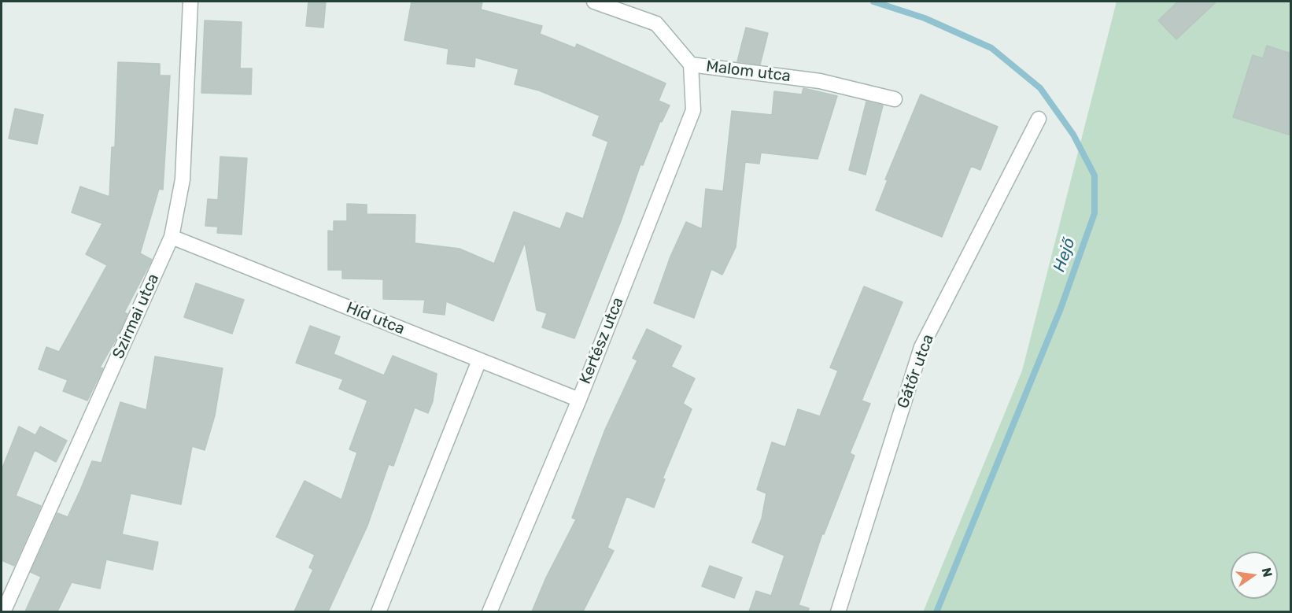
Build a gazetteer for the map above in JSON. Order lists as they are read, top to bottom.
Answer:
{
  "streets": {
    "street": [
      "Malom utca",
      "Szirmai utca",
      "Híd utca",
      "Kertész utca",
      "Gátőr utca"
    ]
  },
  "crossings": [
    ["Malom utca", "Kertész utca"],
    ["Szirmai utca", "Híd utca"],
    ["Híd utca", "Kertész utca"]
  ],
  "water": ["Hejő"],
  "north": "right"
}
